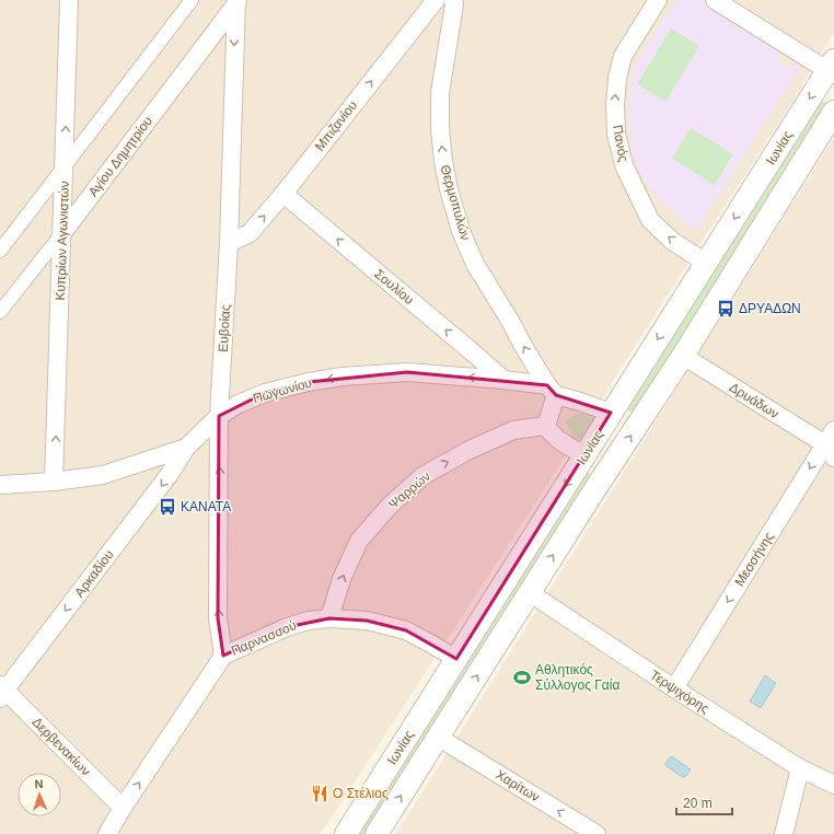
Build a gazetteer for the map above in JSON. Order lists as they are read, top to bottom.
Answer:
{
  "streets": {
    "street": [
      "Μπιζανίου",
      "Πανός",
      "Ιωνίας",
      "Αγίου Δημητρίου",
      "Θερμοπυλών",
      "Κυπρίων Αγωνιστών",
      "Σουλίου",
      "Ευβοίας",
      "Πωγωνίου",
      "Δρυάδων",
      "Ψαρρών",
      "Μεσσήνης",
      "Αρκαδίου",
      "Παρνασσού",
      "Τερψιχόρης",
      "Δερβενακίων",
      "Χαρίτων"
    ]
  },
  "crossings": [
    ["Μπιζανίου", "Σουλίου"],
    ["Μπιζανίου", "Ευβοίας"],
    ["Πανός", "Ιωνίας"],
    ["Ιωνίας", "Πωγωνίου"],
    ["Ιωνίας", "Δρυάδων"],
    ["Ιωνίας", "Παρνασσού"],
    ["Ιωνίας", "Τερψιχόρης"],
    ["Ιωνίας", "Χαρίτων"],
    ["Αγίου Δημητρίου", "Κυπρίων Αγωνιστών"],
    ["Αγίου Δημητρίου", "Ευβοίας"],
    ["Θερμοπυλών", "Πωγωνίου"],
    ["Κυπρίων Αγωνιστών", "Πωγωνίου"],
    ["Σουλίου", "Πωγωνίου"],
    ["Ευβοίας", "Πωγωνίου"],
    ["Ευβοίας", "Παρνασσού"],
    ["Πωγωνίου", "Αρκαδίου"],
    ["Δρυάδων", "Μεσσήνης"],
    ["Ψαρρών", "Παρνασσού"],
    ["Μεσσήνης", "Τερψιχόρης"],
    ["Αρκαδίου", "Δερβενακίων"],
    ["Παρνασσού", "Δερβενακίων"]
  ],
  "one_way": [
    "Μπιζανίου",
    "Πανός",
    "Θερμοπυλών",
    "Κυπρίων Αγωνιστών",
    "Σουλίου",
    "Πωγωνίου",
    "Ψαρρών",
    "Μεσσήνης",
    "Αρκαδίου",
    "Παρνασσού",
    "Χαρίτων"
  ],
  "places": {
    "bus stop": ["ΔΡΥΑΔΩΝ", "ΚΑΝΑΤΑ"],
    "sports": ["Αθλητικός Σύλλογος Γαία"],
    "restaurant": ["Ο Στέλιος"]
  },
  "scale_bar": "20 m",
  "north": "top"
}
